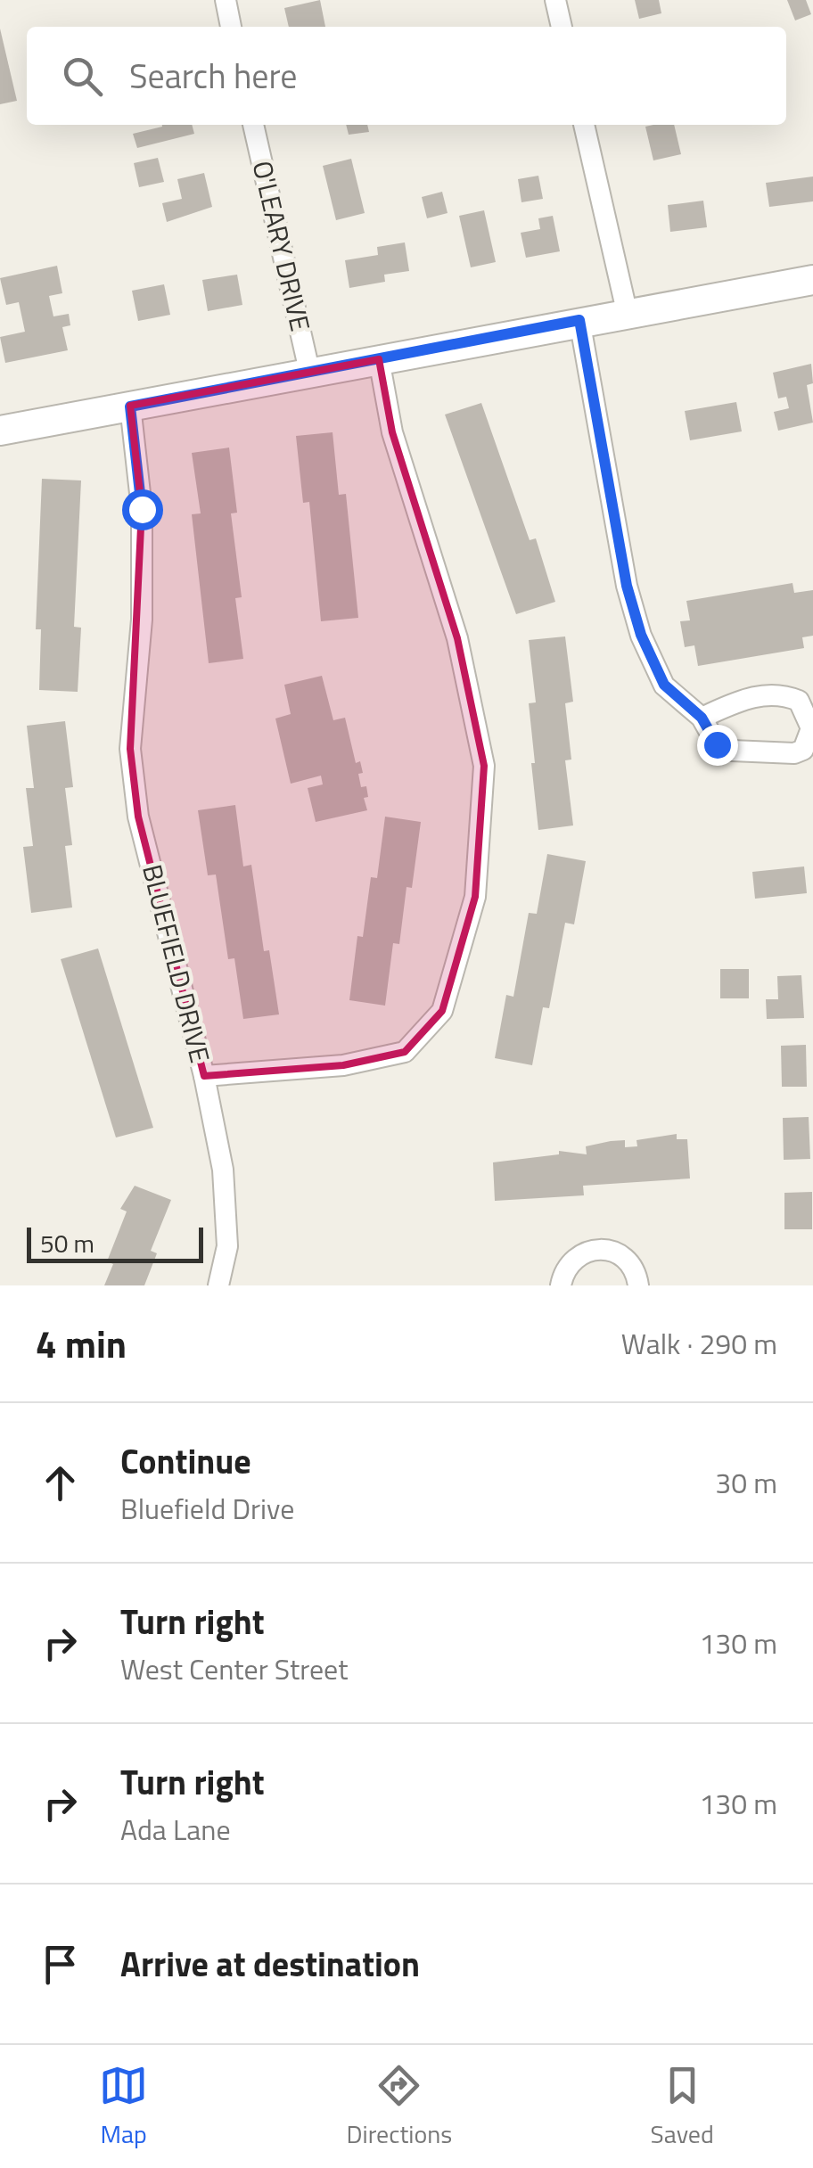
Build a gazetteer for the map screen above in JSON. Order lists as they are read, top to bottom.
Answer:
{
  "streets": {
    "street": ["O'LEARY DRIVE", "BLUEFIELD DRIVE"]
  },
  "scale_bar": "50 m",
  "page": {
    "search": "Search here",
    "scale": "50 m",
    "heading": ["4 min", "Walk · 290 m"],
    "list": [
      ["Continue", "Bluefield Drive", "30 m"],
      ["Turn right", "West Center Street", "130 m"],
      ["Turn right", "Ada Lane", "130 m"],
      "Arrive at destination"
    ],
    "nav": ["Map", "Directions", "Saved"]
  }
}
